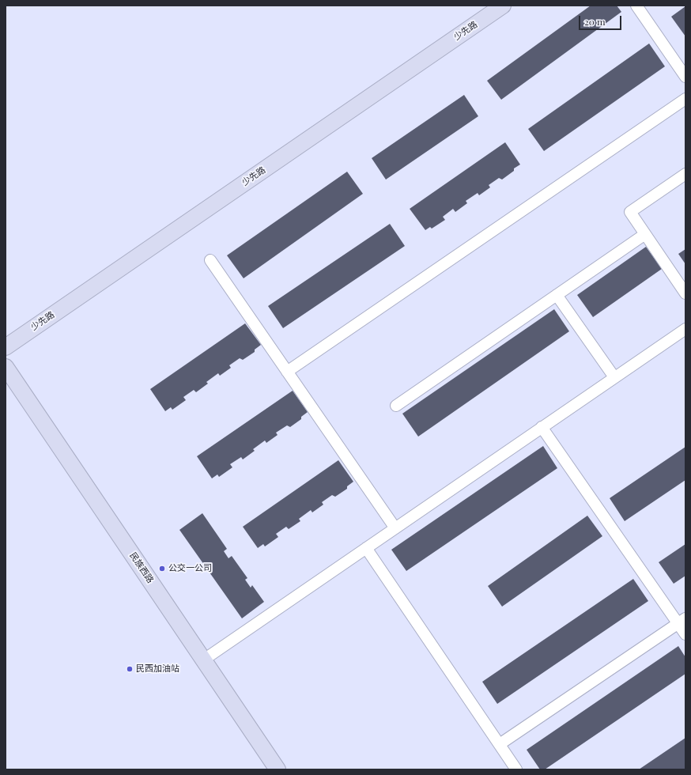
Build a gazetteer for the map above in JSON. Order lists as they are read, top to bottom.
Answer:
{
  "streets": {
    "main road": ["少先路", "民族西路"]
  },
  "places": ["公交一公司", "民西加油站"],
  "scale_bar": "20 m"
}
